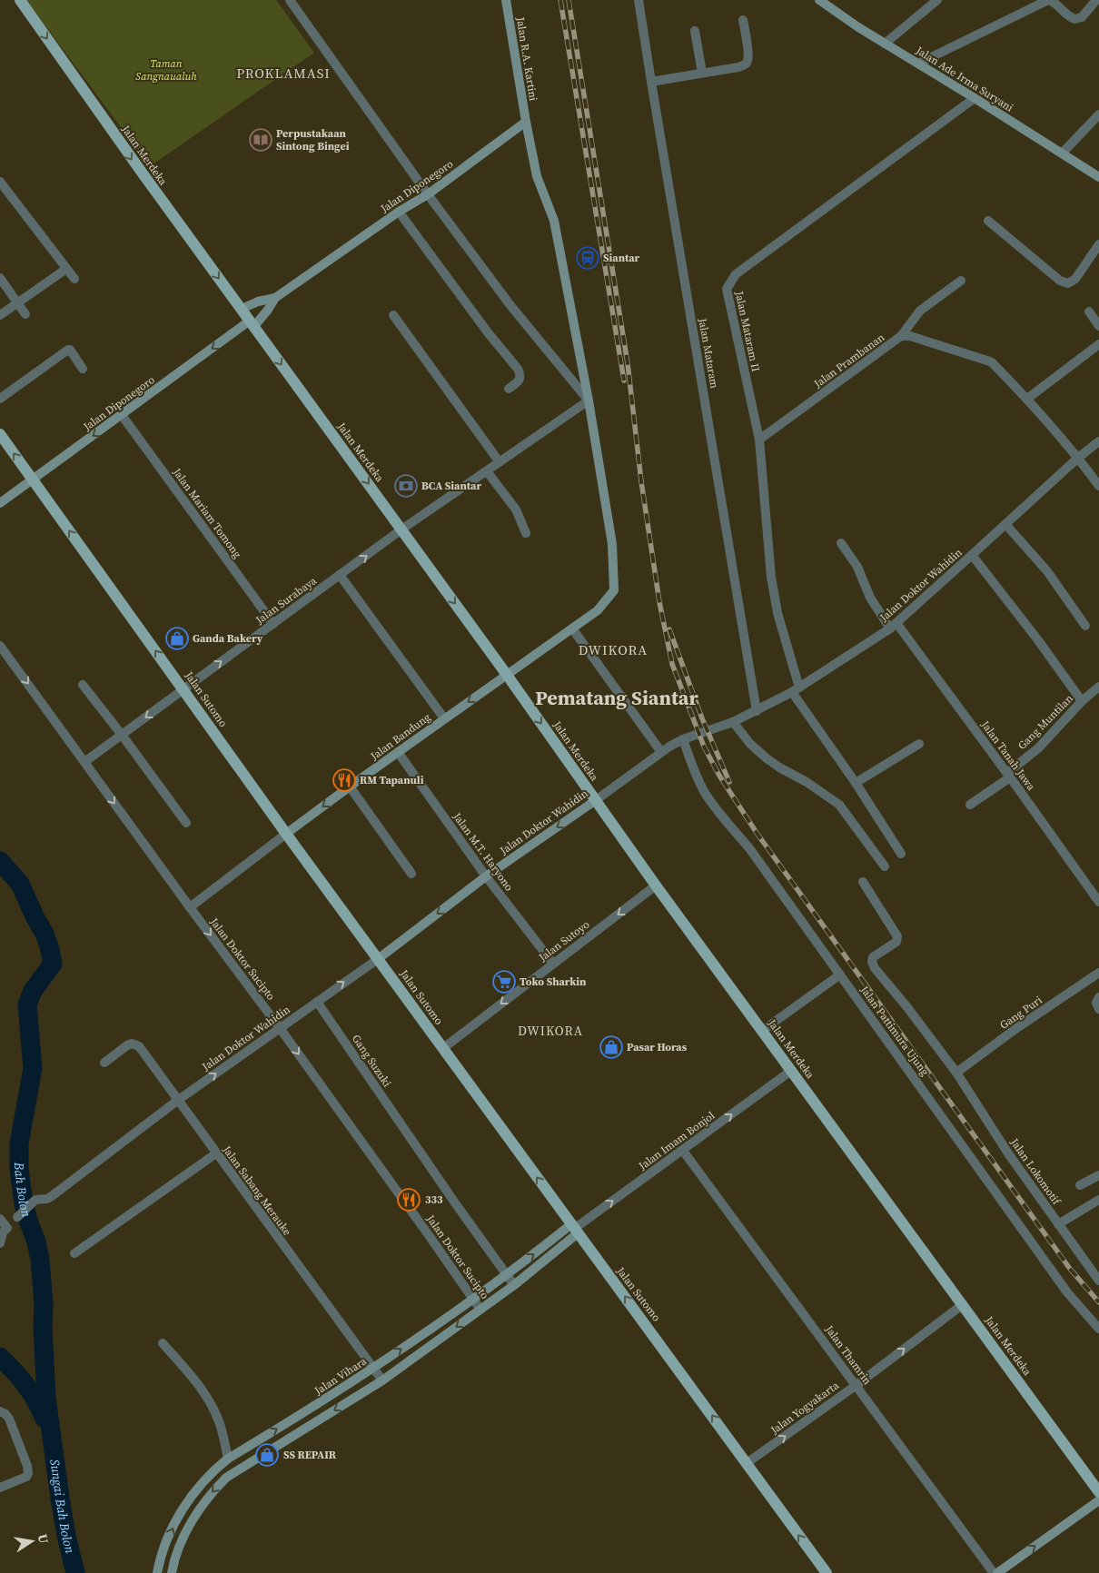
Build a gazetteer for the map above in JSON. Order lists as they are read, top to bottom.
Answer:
{
  "streets": {
    "main road": ["Jalan Merdeka", "Jalan Sutomo"],
    "street": [
      "Jalan R.A. Kartini",
      "Jalan Ade Irma Suryani",
      "Jalan Diponegoro",
      "Jalan Mataram II",
      "Jalan Mataram",
      "Jalan Prambanan",
      "Jalan Mariam Tomong",
      "Jalan Doktor Wahidin",
      "Jalan Surabaya",
      "Gang Muntilan",
      "Jalan Bandung",
      "Jalan Tanah Jawa",
      "Jalan M.T. Haryono",
      "Jalan Sutoyo",
      "Jalan Doktor Sucipto",
      "Gang Puri",
      "Jalan Pattimura Ujung",
      "Gang Suzuki",
      "Jalan Imam Bonjol",
      "Jalan Lokomotif",
      "Jalan Sabang Merauke",
      "Jalan Thamrin",
      "Jalan Vihara",
      "Jalan Yogyakarta"
    ]
  },
  "crossings": [
    ["Jalan R.A. Kartini", "Jalan Diponegoro"],
    ["Jalan R.A. Kartini", "Jalan Surabaya"],
    ["Jalan R.A. Kartini", "Jalan Bandung"],
    ["Jalan Ade Irma Suryani", "Jalan Mataram II"],
    ["Jalan Merdeka", "Jalan Diponegoro"],
    ["Jalan Merdeka", "Jalan Doktor Wahidin"],
    ["Jalan Merdeka", "Jalan Surabaya"],
    ["Jalan Merdeka", "Jalan Bandung"],
    ["Jalan Merdeka", "Jalan Sutoyo"],
    ["Jalan Merdeka", "Jalan Imam Bonjol"],
    ["Jalan Merdeka", "Jalan Yogyakarta"],
    ["Jalan Diponegoro", "Jalan Mariam Tomong"],
    ["Jalan Diponegoro", "Jalan Sutomo"],
    ["Jalan Mataram II", "Jalan Prambanan"],
    ["Jalan Mataram II", "Jalan Doktor Wahidin"],
    ["Jalan Mataram", "Jalan Doktor Wahidin"],
    ["Jalan Prambanan", "Jalan Doktor Wahidin"],
    ["Jalan Mariam Tomong", "Jalan Surabaya"],
    ["Jalan Doktor Wahidin", "Jalan Sutomo"],
    ["Jalan Doktor Wahidin", "Jalan Tanah Jawa"],
    ["Jalan Doktor Wahidin", "Jalan M.T. Haryono"],
    ["Jalan Doktor Wahidin", "Jalan Doktor Sucipto"],
    ["Jalan Doktor Wahidin", "Jalan Pattimura Ujung"],
    ["Jalan Doktor Wahidin", "Gang Suzuki"],
    ["Jalan Doktor Wahidin", "Jalan Sabang Merauke"],
    ["Jalan Surabaya", "Jalan Sutomo"],
    ["Jalan Surabaya", "Jalan Bandung"],
    ["Jalan Surabaya", "Jalan Doktor Sucipto"],
    ["Jalan Sutomo", "Jalan Bandung"],
    ["Jalan Sutomo", "Jalan Sutoyo"],
    ["Jalan Sutomo", "Jalan Imam Bonjol"],
    ["Jalan Sutomo", "Jalan Vihara"],
    ["Jalan Sutomo", "Jalan Yogyakarta"],
    ["Gang Muntilan", "Jalan Tanah Jawa"],
    ["Jalan Bandung", "Jalan M.T. Haryono"],
    ["Jalan M.T. Haryono", "Jalan Sutoyo"],
    ["Jalan Doktor Sucipto", "Jalan Vihara"],
    ["Gang Puri", "Jalan Lokomotif"],
    ["Gang Suzuki", "Jalan Vihara"],
    ["Jalan Imam Bonjol", "Jalan Thamrin"],
    ["Jalan Imam Bonjol", "Jalan Vihara"],
    ["Jalan Sabang Merauke", "Jalan Vihara"],
    ["Jalan Thamrin", "Jalan Yogyakarta"]
  ],
  "one_way": [
    "Jalan Merdeka",
    "Jalan Diponegoro",
    "Jalan Sutomo",
    "Jalan Sutoyo",
    "Jalan Doktor Sucipto",
    "Jalan Imam Bonjol",
    "Jalan Yogyakarta"
  ],
  "districts": [
    "PROKLAMASI",
    "DWIKORA",
    "Pematang Siantar",
    "DWIKORA"
  ],
  "water": ["Bah Bolon", "Sungai Bah Bolon"],
  "parks": ["Taman Sangnaualuh"],
  "places": {
    "library": ["Perpustakaan Sintong Bingei"],
    "station": ["Siantar"],
    "bank": ["BCA Siantar"],
    "shop": ["Ganda Bakery", "Pasar Horas", "SS REPAIR"],
    "restaurant": ["RM Tapanuli", "333"],
    "supermarket": ["Toko Sharkin"]
  },
  "north": "right"
}
